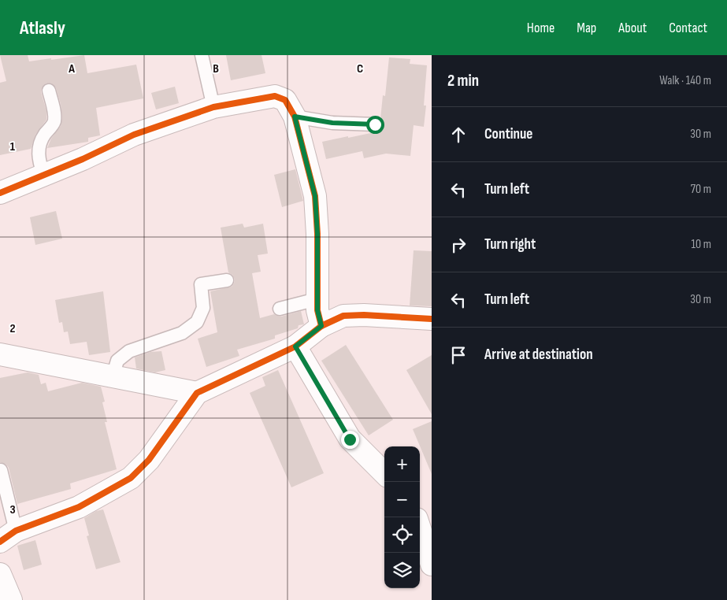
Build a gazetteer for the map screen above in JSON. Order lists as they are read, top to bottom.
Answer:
{
  "page": {
    "header": "Atlasly",
    "nav": [
      "Home",
      "Map",
      "About",
      "Contact"
    ],
    "heading": ["2 min", "Walk · 140 m"],
    "list": [
      ["Continue", "30 m"],
      ["Turn left", "70 m"],
      ["Turn right", "10 m"],
      ["Turn left", "30 m"],
      "Arrive at destination"
    ],
    "map_buttons": ["+", "−"]
  },
  "grid": {
    "columns": ["A", "B", "C"],
    "rows": ["1", "2", "3"]
  }
}
